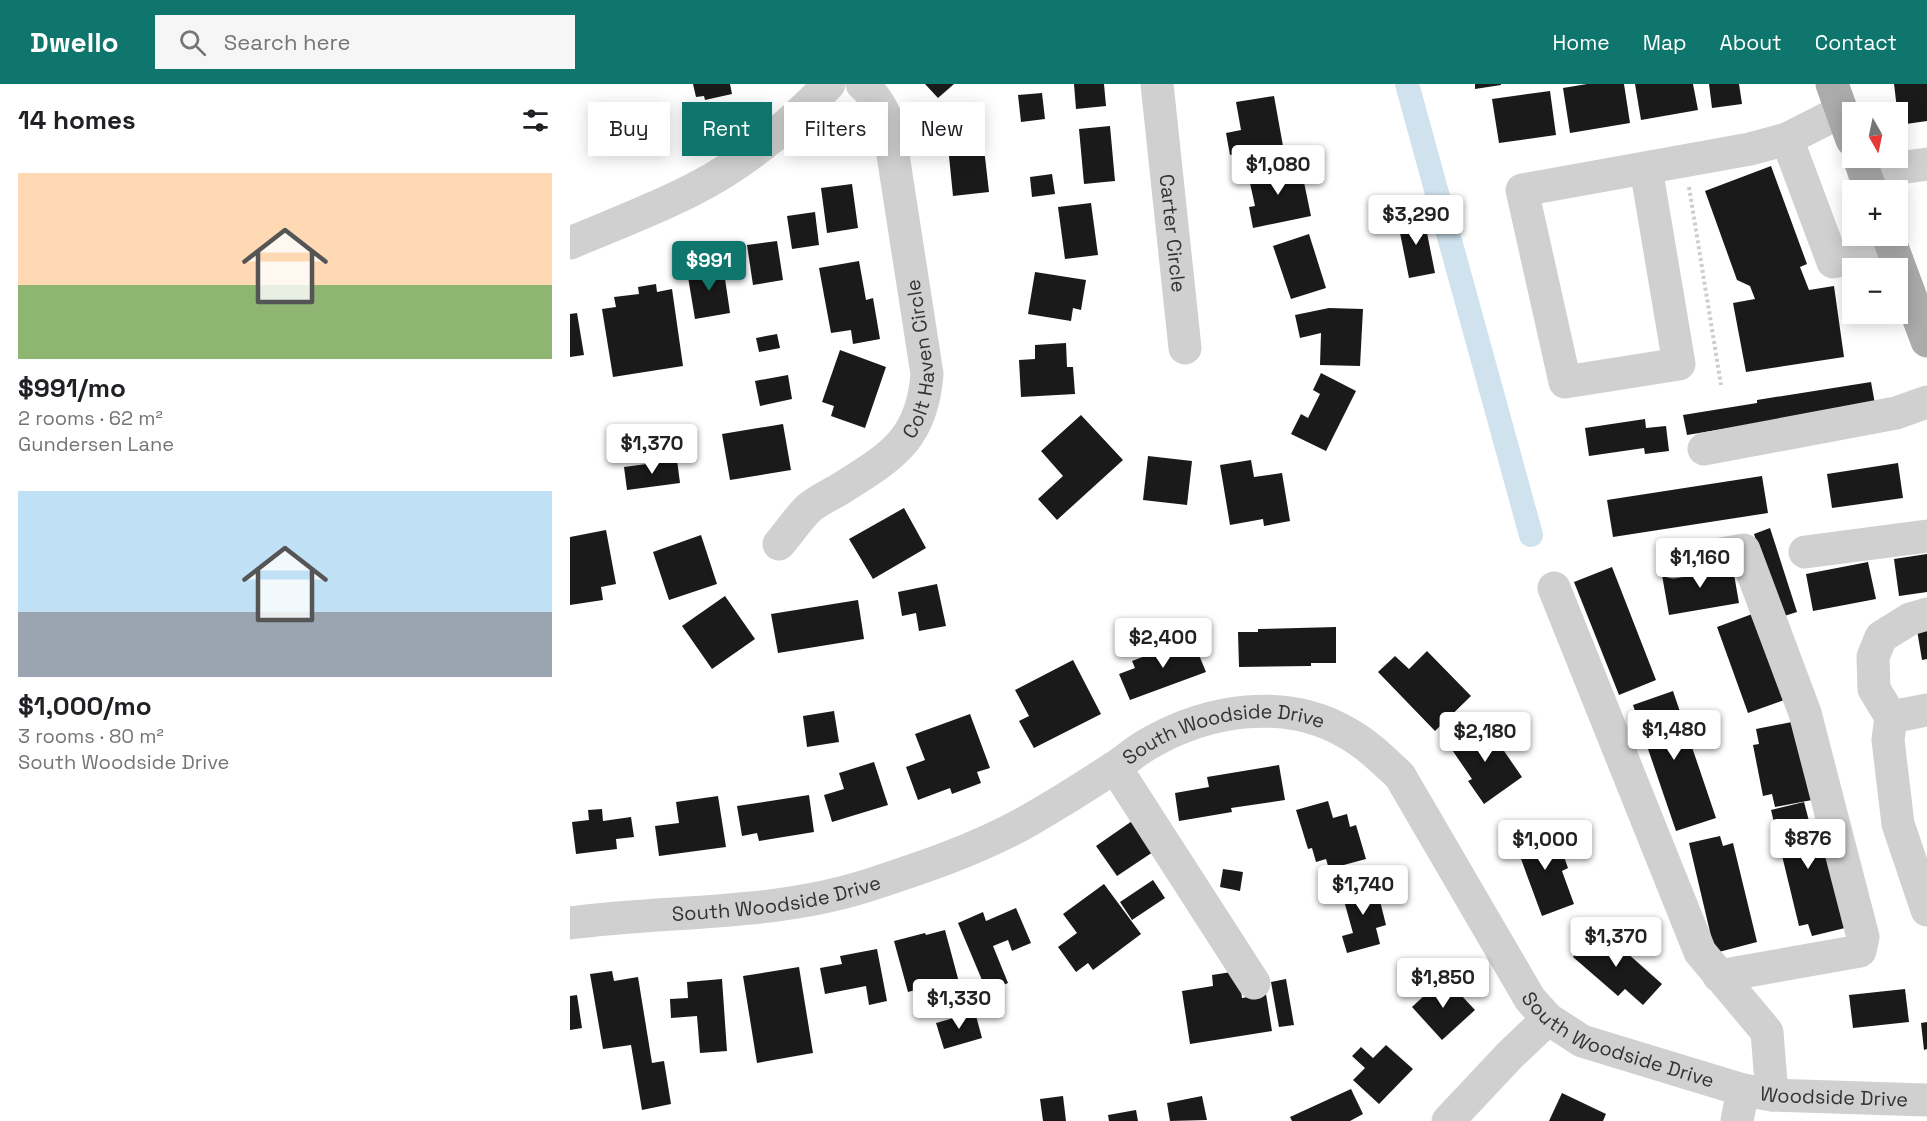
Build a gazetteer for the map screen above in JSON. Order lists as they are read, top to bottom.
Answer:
{
  "streets": {
    "street": [
      "Carter Circle",
      "Colt Haven Circle",
      "South Woodside Drive",
      "Woodside Drive"
    ]
  },
  "crossings": [
    ["South Woodside Drive", "Woodside Drive"]
  ],
  "north": "bottom",
  "page": {
    "header": "Dwello",
    "search": "Search here",
    "nav": [
      "Home",
      "Map",
      "About",
      "Contact"
    ],
    "heading": "14 homes",
    "map_buttons": ["+", "−"],
    "chip": [
      "Buy",
      "Rent",
      "Filters",
      "New"
    ],
    "price": [
      "$1,080",
      "$3,290",
      "$991",
      "$1,370",
      "$1,160",
      "$2,400",
      "$1,480",
      "$2,180",
      "$876",
      "$1,000",
      "$1,740",
      "$1,370",
      "$1,850",
      "$1,330"
    ],
    "list": [
      {
        "name": "$991/mo",
        "note": "2 rooms · 62 m² · Gundersen Lane"
      },
      {
        "name": "$1,000/mo",
        "note": "3 rooms · 80 m² · South Woodside Drive"
      }
    ]
  }
}
